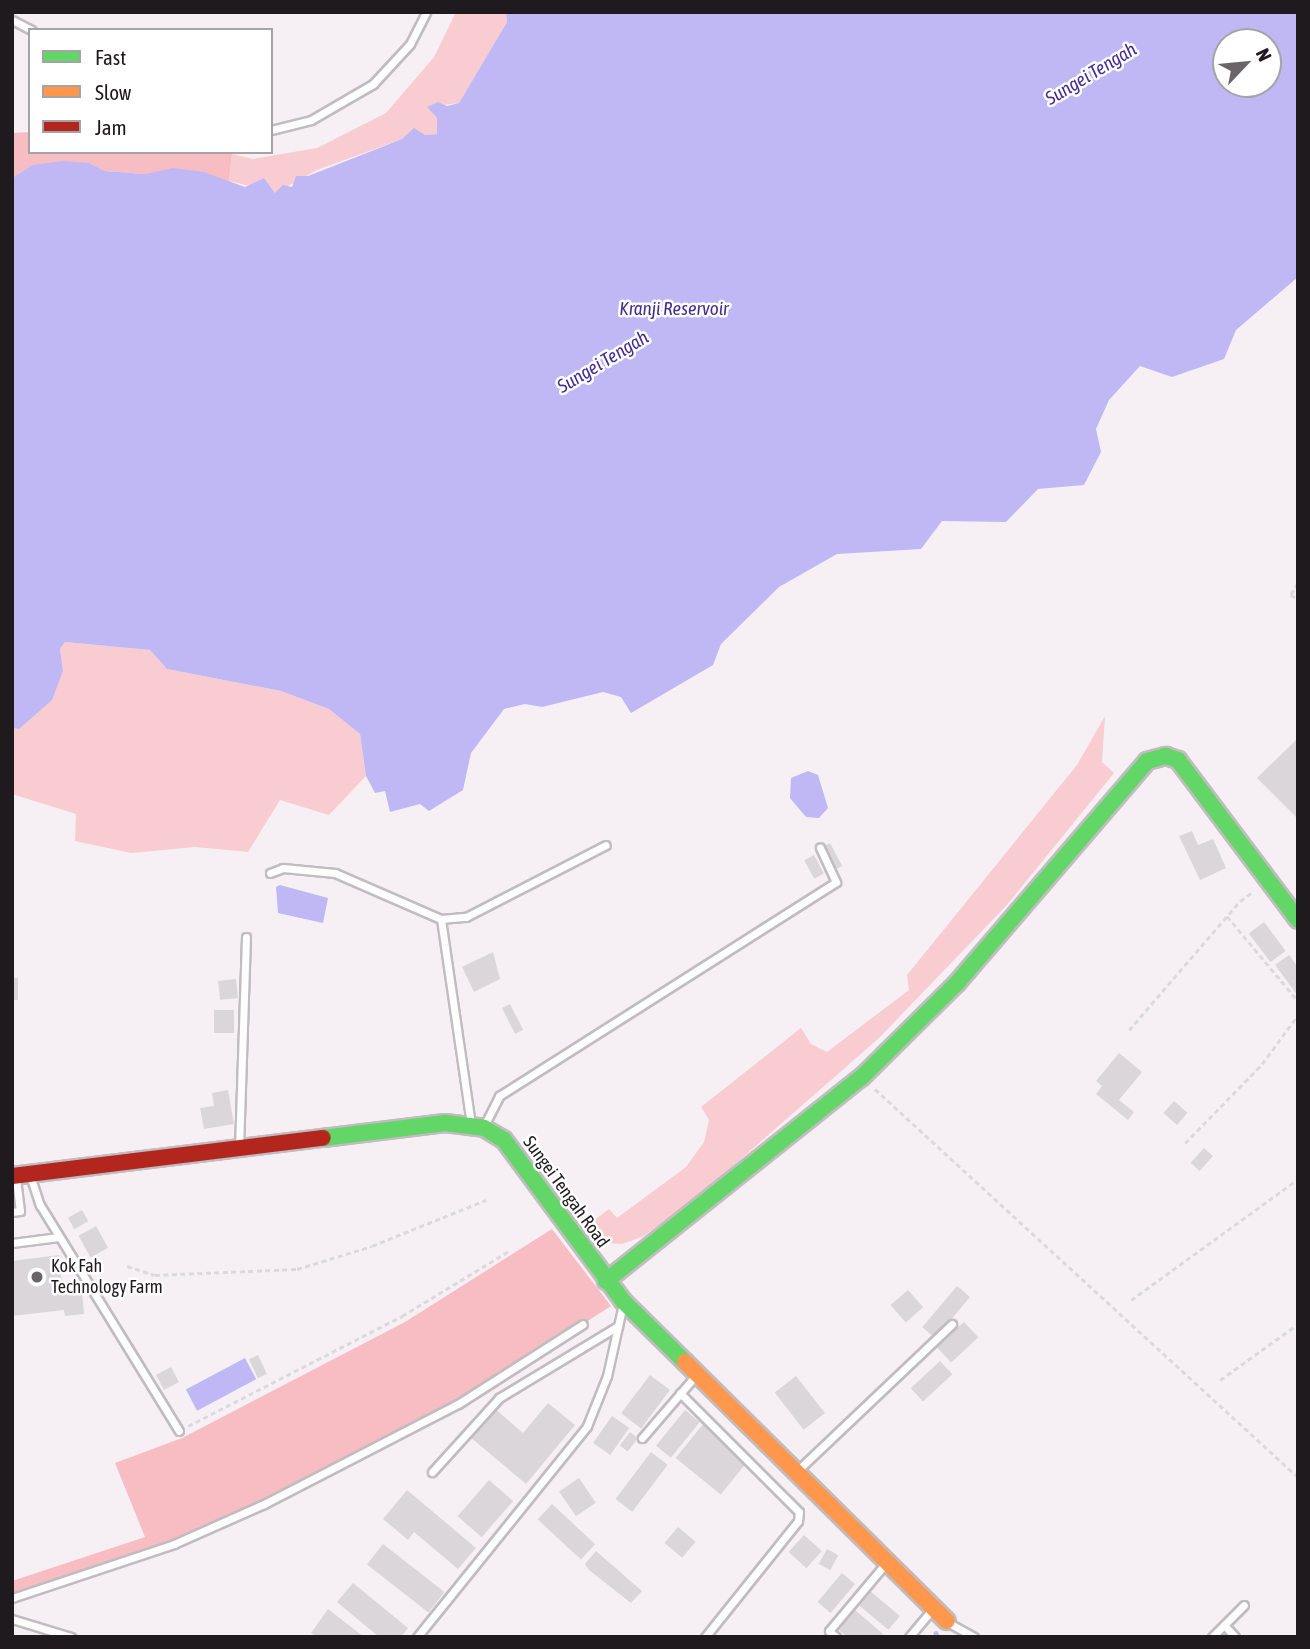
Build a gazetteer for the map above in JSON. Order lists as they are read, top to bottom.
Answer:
{
  "streets": {
    "street": ["Sungei Tengah Road"]
  },
  "water": ["Sungei Tengah", "Kranji Reservoir"],
  "places": ["Kok Fah Technology Farm"],
  "legend": ["Fast", "Slow", "Jam"],
  "north": "top right"
}
